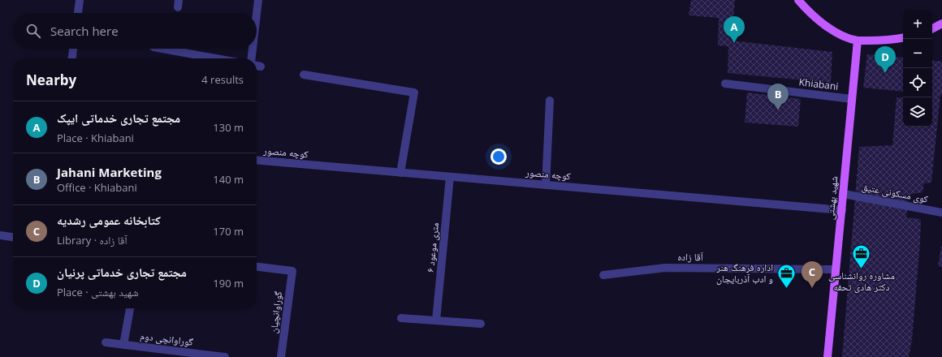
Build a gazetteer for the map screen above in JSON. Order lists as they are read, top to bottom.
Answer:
{
  "streets": {
    "main road": ["شهید بهشتى"],
    "street": [
      "Khiabani",
      "کوچه منصور",
      "کوی مسکونی عتیق",
      "۶ متری موعود",
      "آقا زاده",
      "گوراوانچیان",
      "گوراوانچی دوم"
    ]
  },
  "crossings": [
    ["Khiabani", "شهید بهشتى"],
    ["کوچه منصور", "شهید بهشتى"],
    ["کوچه منصور", "۶ متری موعود"],
    ["کوی مسکونی عتیق", "شهید بهشتى"],
    ["شهید بهشتى", "آقا زاده"]
  ],
  "places": {
    "office": ["مشاوره روانشناسی دکتر هادی تحفه", "اداره فرهنگ هنر و ادب آذربایجان"]
  },
  "page": {
    "map_buttons": ["+", "−"],
    "search": "Search here",
    "pins": [
      "A",
      "D",
      "B",
      "C"
    ],
    "heading": ["Nearby", "4 results"],
    "list": [
      {
        "mark": "A",
        "name": "مجتمع تجاری خدماتی ایپک",
        "note": "Place · Khiabani",
        "value": "130 m"
      },
      {
        "mark": "B",
        "name": "Jahani Marketing",
        "note": "Office · Khiabani",
        "value": "140 m"
      },
      {
        "mark": "C",
        "name": "کتابخانه عمومی رشدیه",
        "note": "Library · آقا زاده",
        "value": "170 m"
      },
      {
        "mark": "D",
        "name": "مجتمع تجاری خدماتی پرنیان",
        "note": "Place · شهید بهشتى",
        "value": "190 m"
      }
    ]
  }
}
